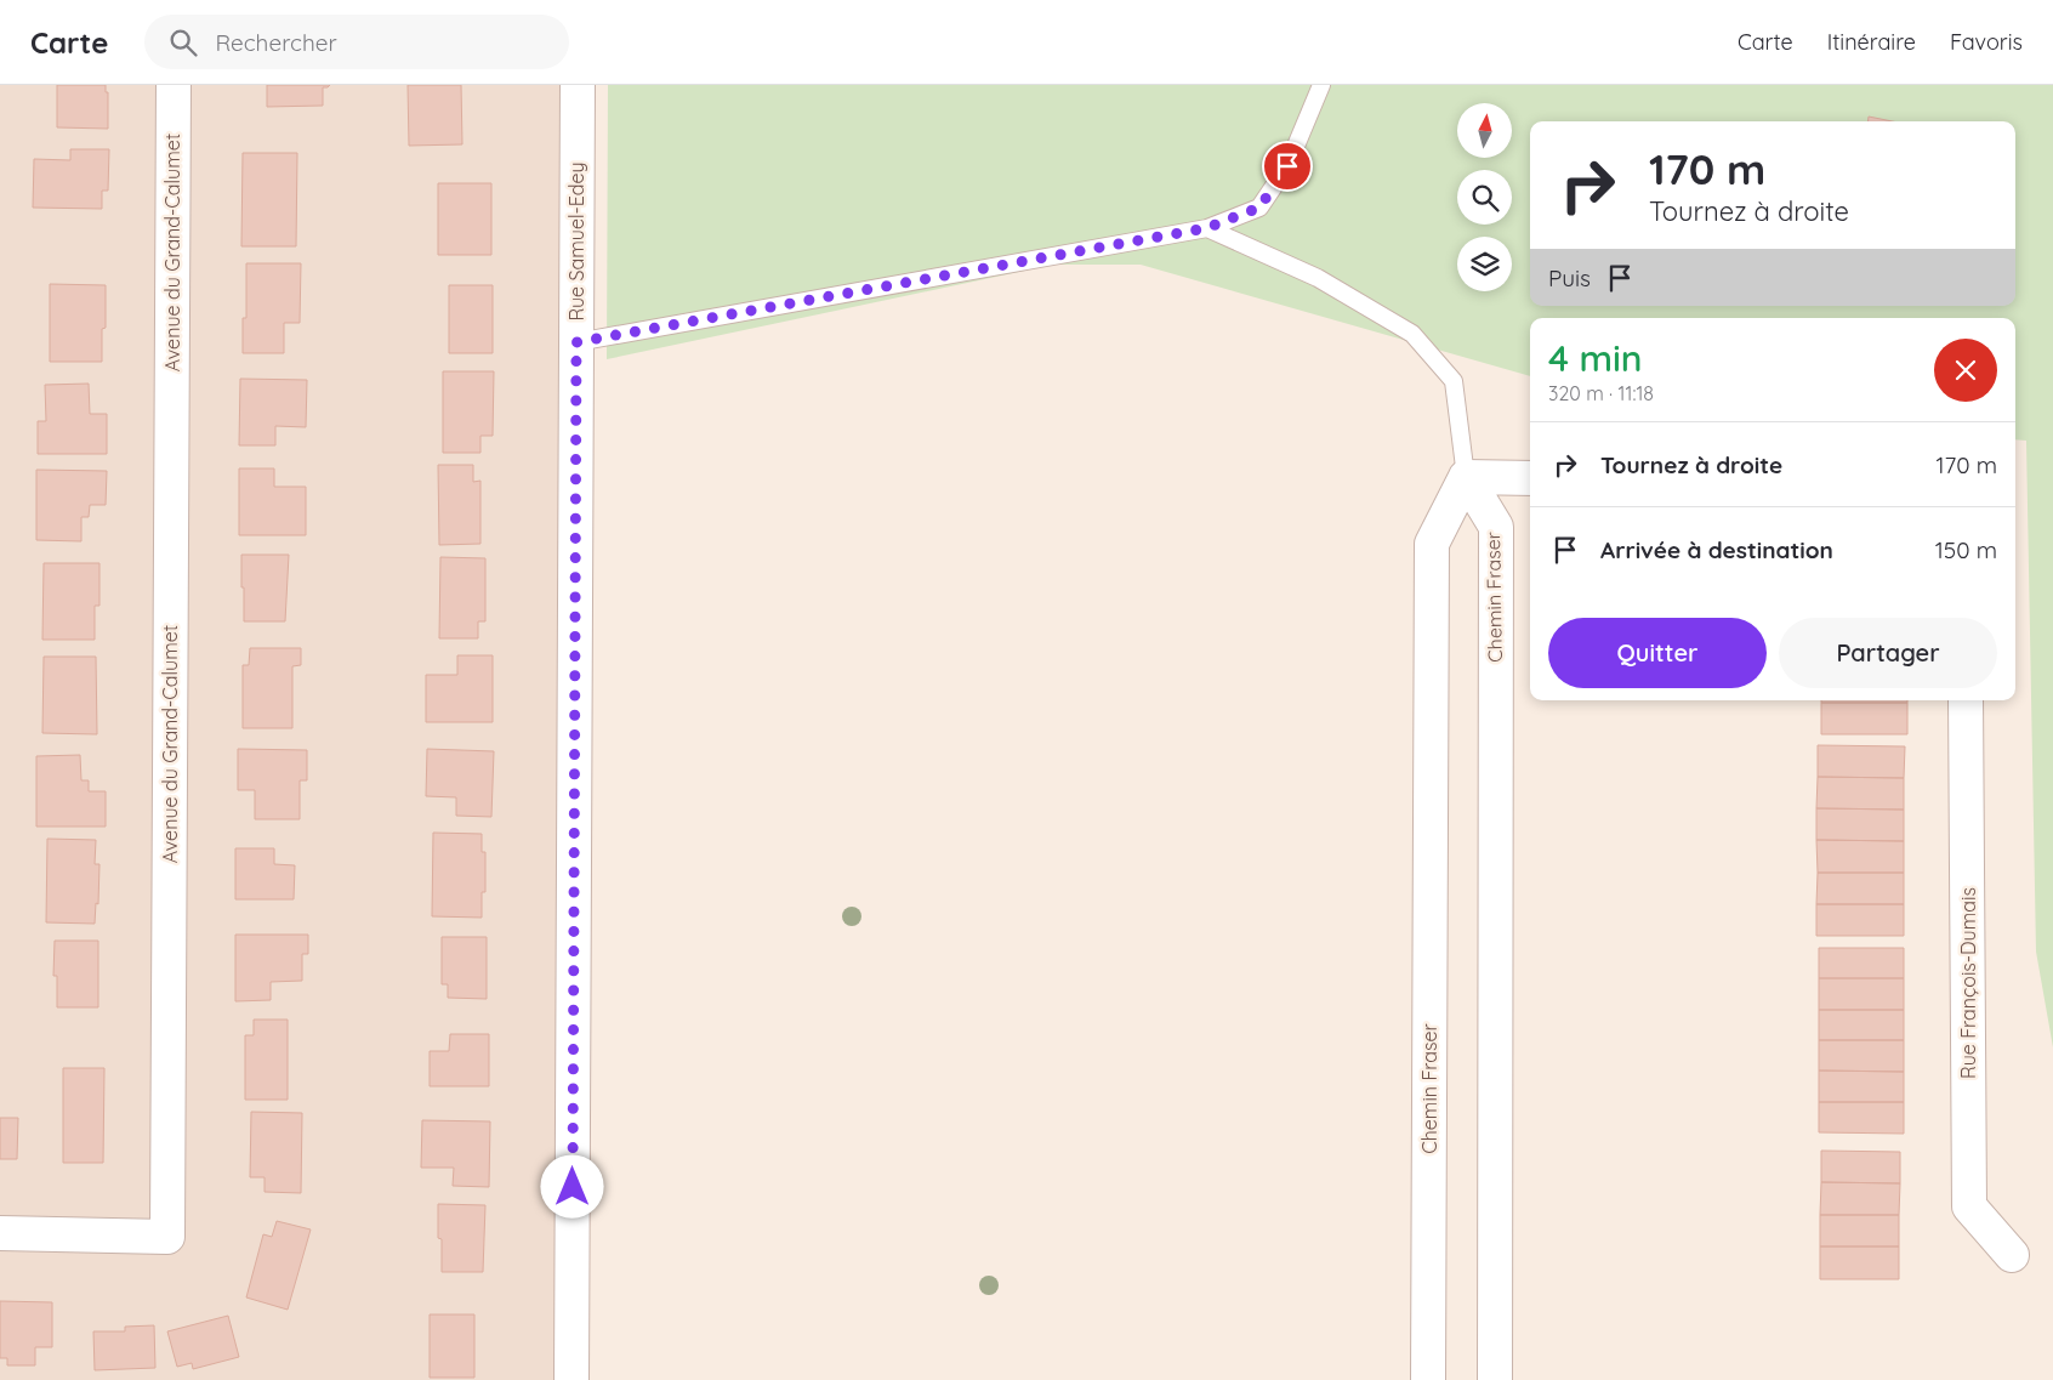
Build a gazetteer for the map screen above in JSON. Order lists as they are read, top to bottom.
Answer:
{
  "streets": {
    "street": [
      "Rue Samuel-Edey",
      "Avenue du Grand-Calumet",
      "Chemin Fraser",
      "Rue François-Dumais"
    ]
  },
  "north": "top",
  "page": {
    "header": "Carte",
    "search": "Rechercher",
    "nav": ["Carte", "Itinéraire", "Favoris"],
    "turn": ["170 m", "Tournez à droite"],
    "then": "Puis",
    "heading": ["4 min", "320 m · 11:18"],
    "list": [
      {
        "name": "Tournez à droite",
        "value": "170 m"
      },
      {
        "name": "Arrivée à destination",
        "value": "150 m"
      }
    ],
    "buttons": ["Quitter", "Partager"]
  }
}
